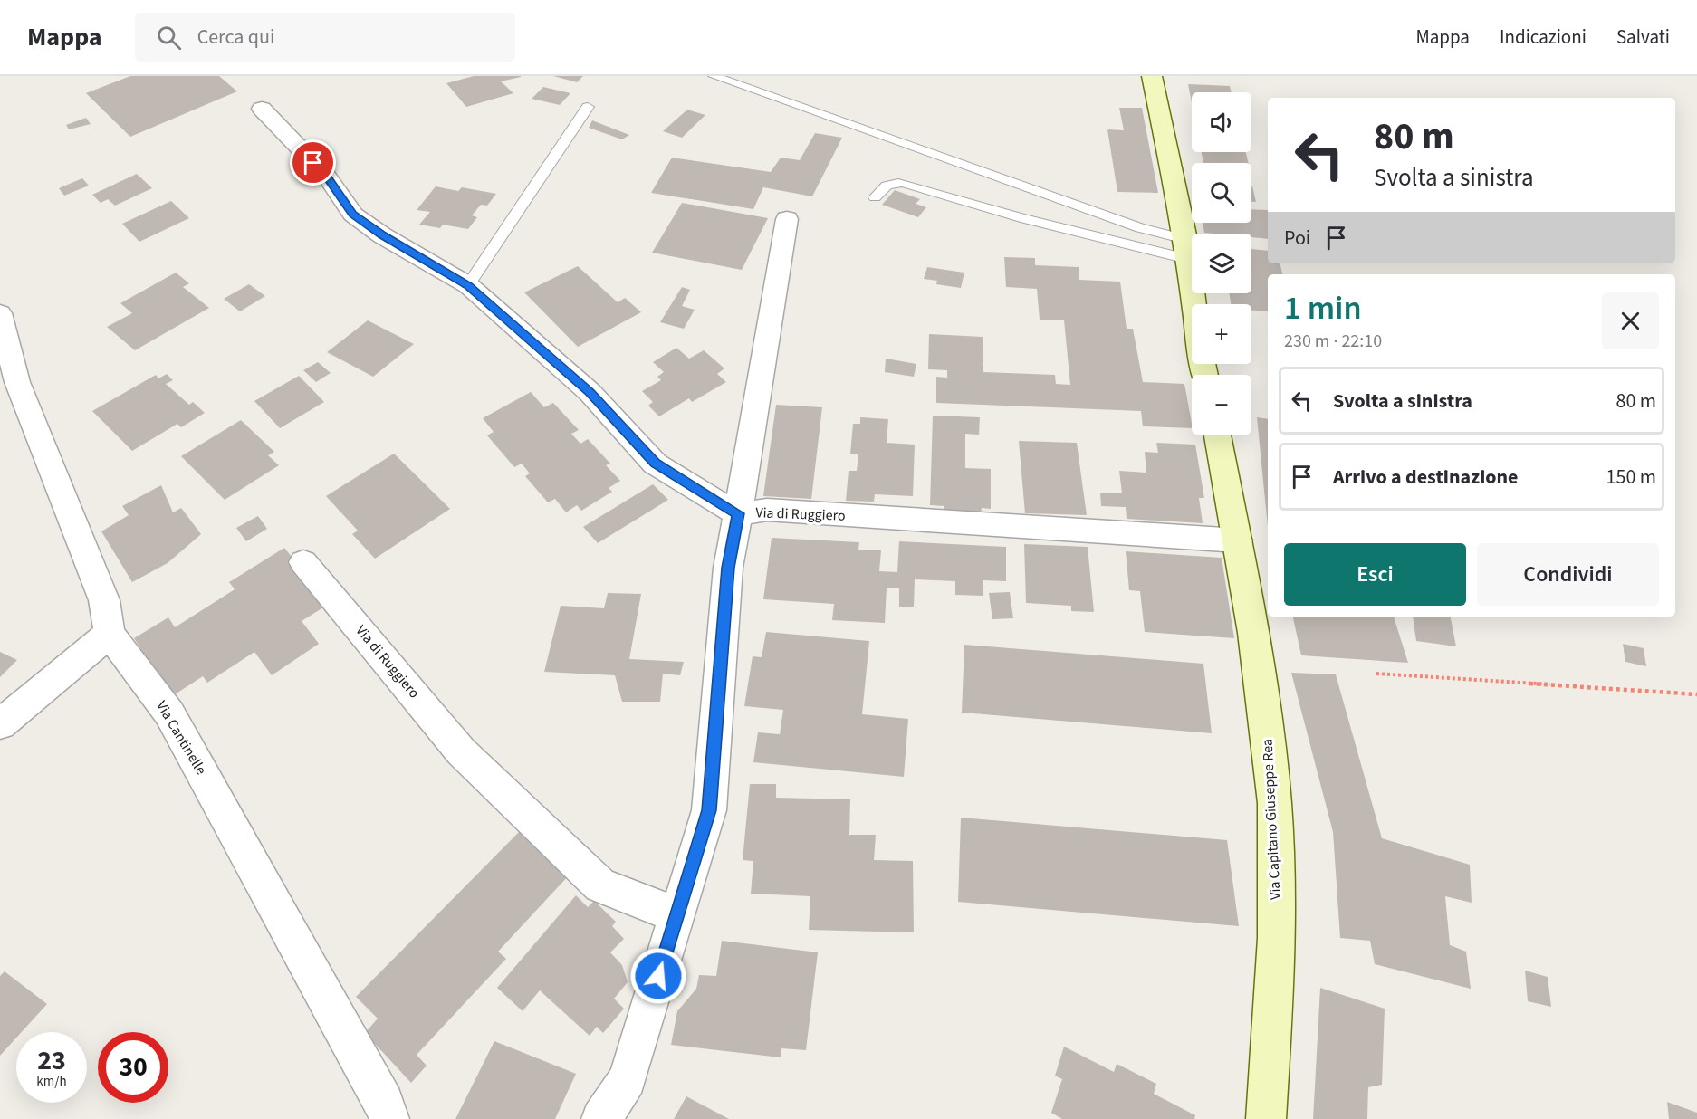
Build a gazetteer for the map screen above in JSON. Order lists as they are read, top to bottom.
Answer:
{
  "streets": {
    "street": ["Via di Ruggiero", "Via Cantinelle", "Via Capitano Giuseppe Rea"]
  },
  "crossings": [
    ["Via di Ruggiero", "Via Capitano Giuseppe Rea"]
  ],
  "page": {
    "header": "Mappa",
    "search": "Cerca qui",
    "nav": ["Mappa", "Indicazioni", "Salvati"],
    "map_buttons": ["+", "−"],
    "turn": ["80 m", "Svolta a sinistra"],
    "then": "Poi",
    "heading": ["1 min", "230 m · 22:10"],
    "list": [
      {
        "name": "Svolta a sinistra",
        "value": "80 m"
      },
      {
        "name": "Arrivo a destinazione",
        "value": "150 m"
      }
    ],
    "buttons": ["Esci", "Condividi"],
    "speed": "23 km/h",
    "limit": "30"
  }
}
